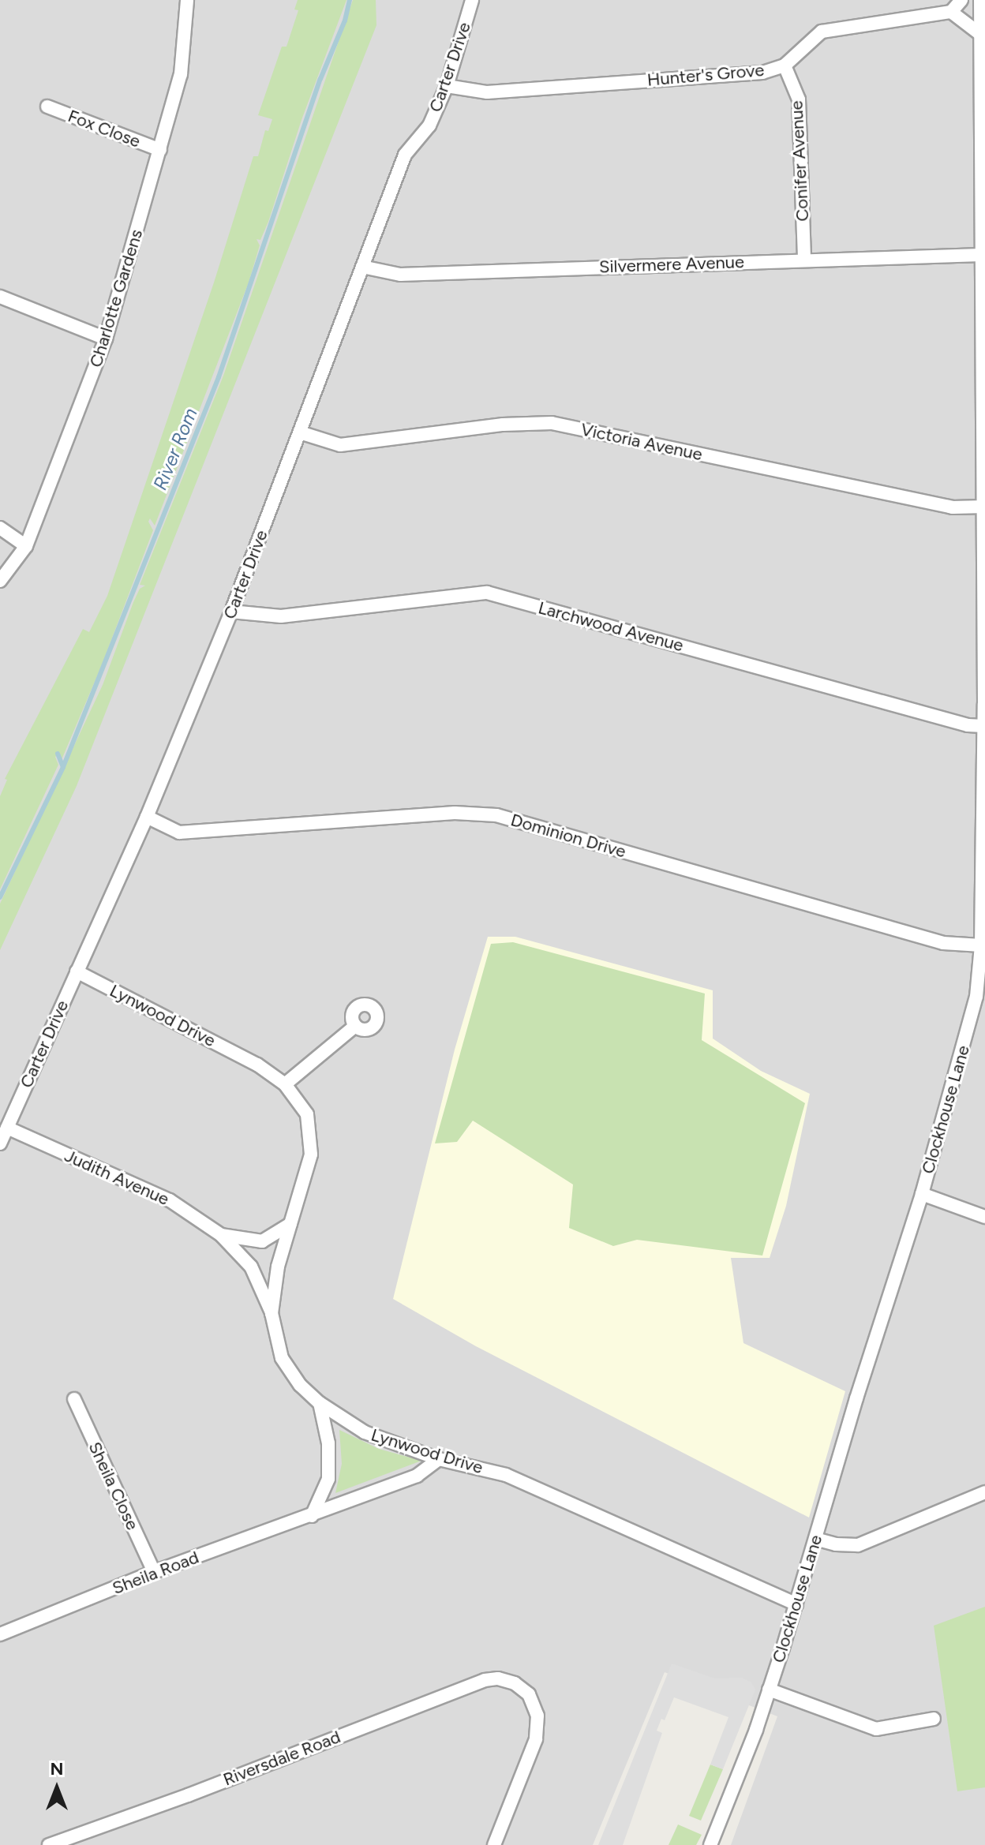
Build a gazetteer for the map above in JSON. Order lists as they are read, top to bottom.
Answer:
{
  "streets": {
    "street": [
      "Carter Drive",
      "Hunter's Grove",
      "Fox Close",
      "Conifer Avenue",
      "Silvermere Avenue",
      "Charlotte Gardens",
      "Victoria Avenue",
      "Larchwood Avenue",
      "Dominion Drive",
      "Lynwood Drive",
      "Clockhouse Lane",
      "Judith Avenue",
      "Sheila Close",
      "Sheila Road",
      "Riversdale Road"
    ]
  },
  "crossings": [
    ["Carter Drive", "Hunter's Grove"],
    ["Carter Drive", "Silvermere Avenue"],
    ["Carter Drive", "Victoria Avenue"],
    ["Carter Drive", "Larchwood Avenue"],
    ["Carter Drive", "Dominion Drive"],
    ["Carter Drive", "Lynwood Drive"],
    ["Carter Drive", "Judith Avenue"],
    ["Hunter's Grove", "Conifer Avenue"],
    ["Fox Close", "Charlotte Gardens"],
    ["Conifer Avenue", "Silvermere Avenue"],
    ["Silvermere Avenue", "Clockhouse Lane"],
    ["Victoria Avenue", "Clockhouse Lane"],
    ["Larchwood Avenue", "Clockhouse Lane"],
    ["Dominion Drive", "Clockhouse Lane"],
    ["Lynwood Drive", "Clockhouse Lane"],
    ["Lynwood Drive", "Judith Avenue"],
    ["Lynwood Drive", "Sheila Road"],
    ["Sheila Close", "Sheila Road"]
  ],
  "water": ["River Rom"],
  "north": "top"
}
